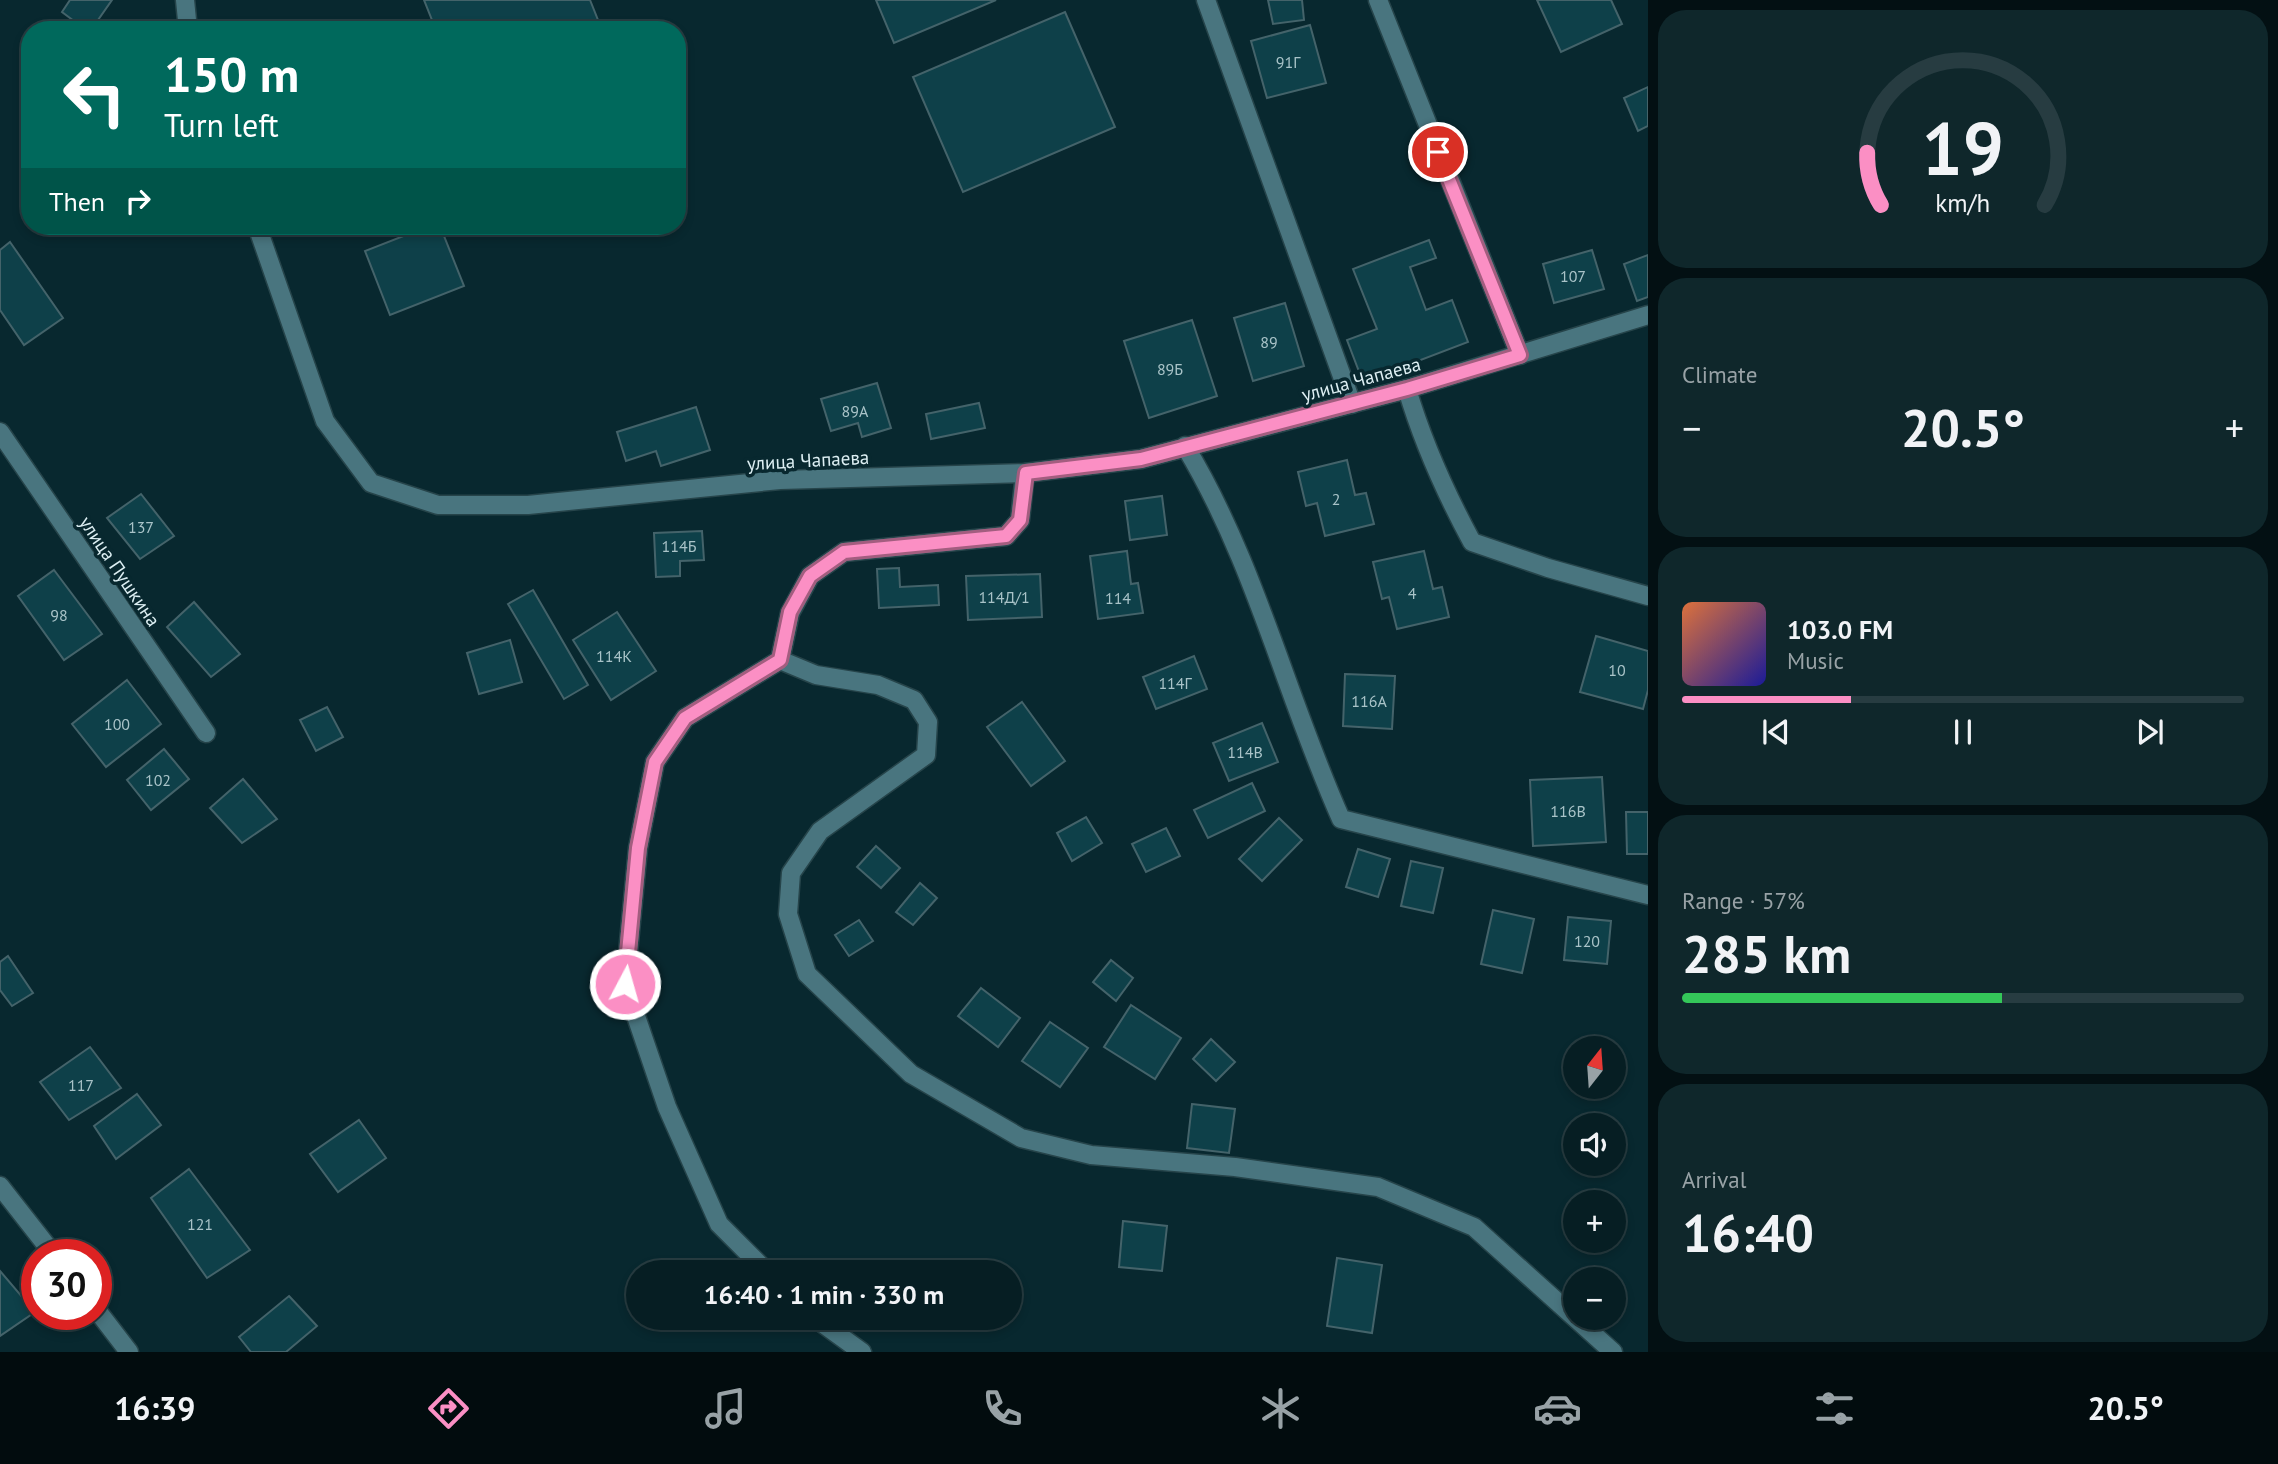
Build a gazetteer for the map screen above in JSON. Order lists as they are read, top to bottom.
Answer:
{
  "streets": {
    "street": ["улица Чапаева", "улица Пушкина"]
  },
  "house_numbers": [
    "91Г",
    "107",
    "89",
    "89Б",
    "89А",
    "2",
    "137",
    "114Б",
    "4",
    "114Д/1",
    "114",
    "98",
    "114К",
    "10",
    "114Г",
    "116А",
    "100",
    "114В",
    "102",
    "116В",
    "120",
    "117",
    "121"
  ],
  "north": "top",
  "page": {
    "turn": ["150 m", "Turn left"],
    "then": "Then",
    "tile": [
      "Climate",
      ["Range · 57%", "285 km"],
      ["Arrival", "16:40"]
    ],
    "heat": ["−", "20.5°", "+"],
    "song": ["103.0 FM", "Music"],
    "map_buttons": ["+", "−"],
    "limit": "30",
    "trip": "16:40 · 1 min · 330 m",
    "tabs": ["16:39", "20.5°"],
    "gauge": ["19", "km/h"]
  }
}
